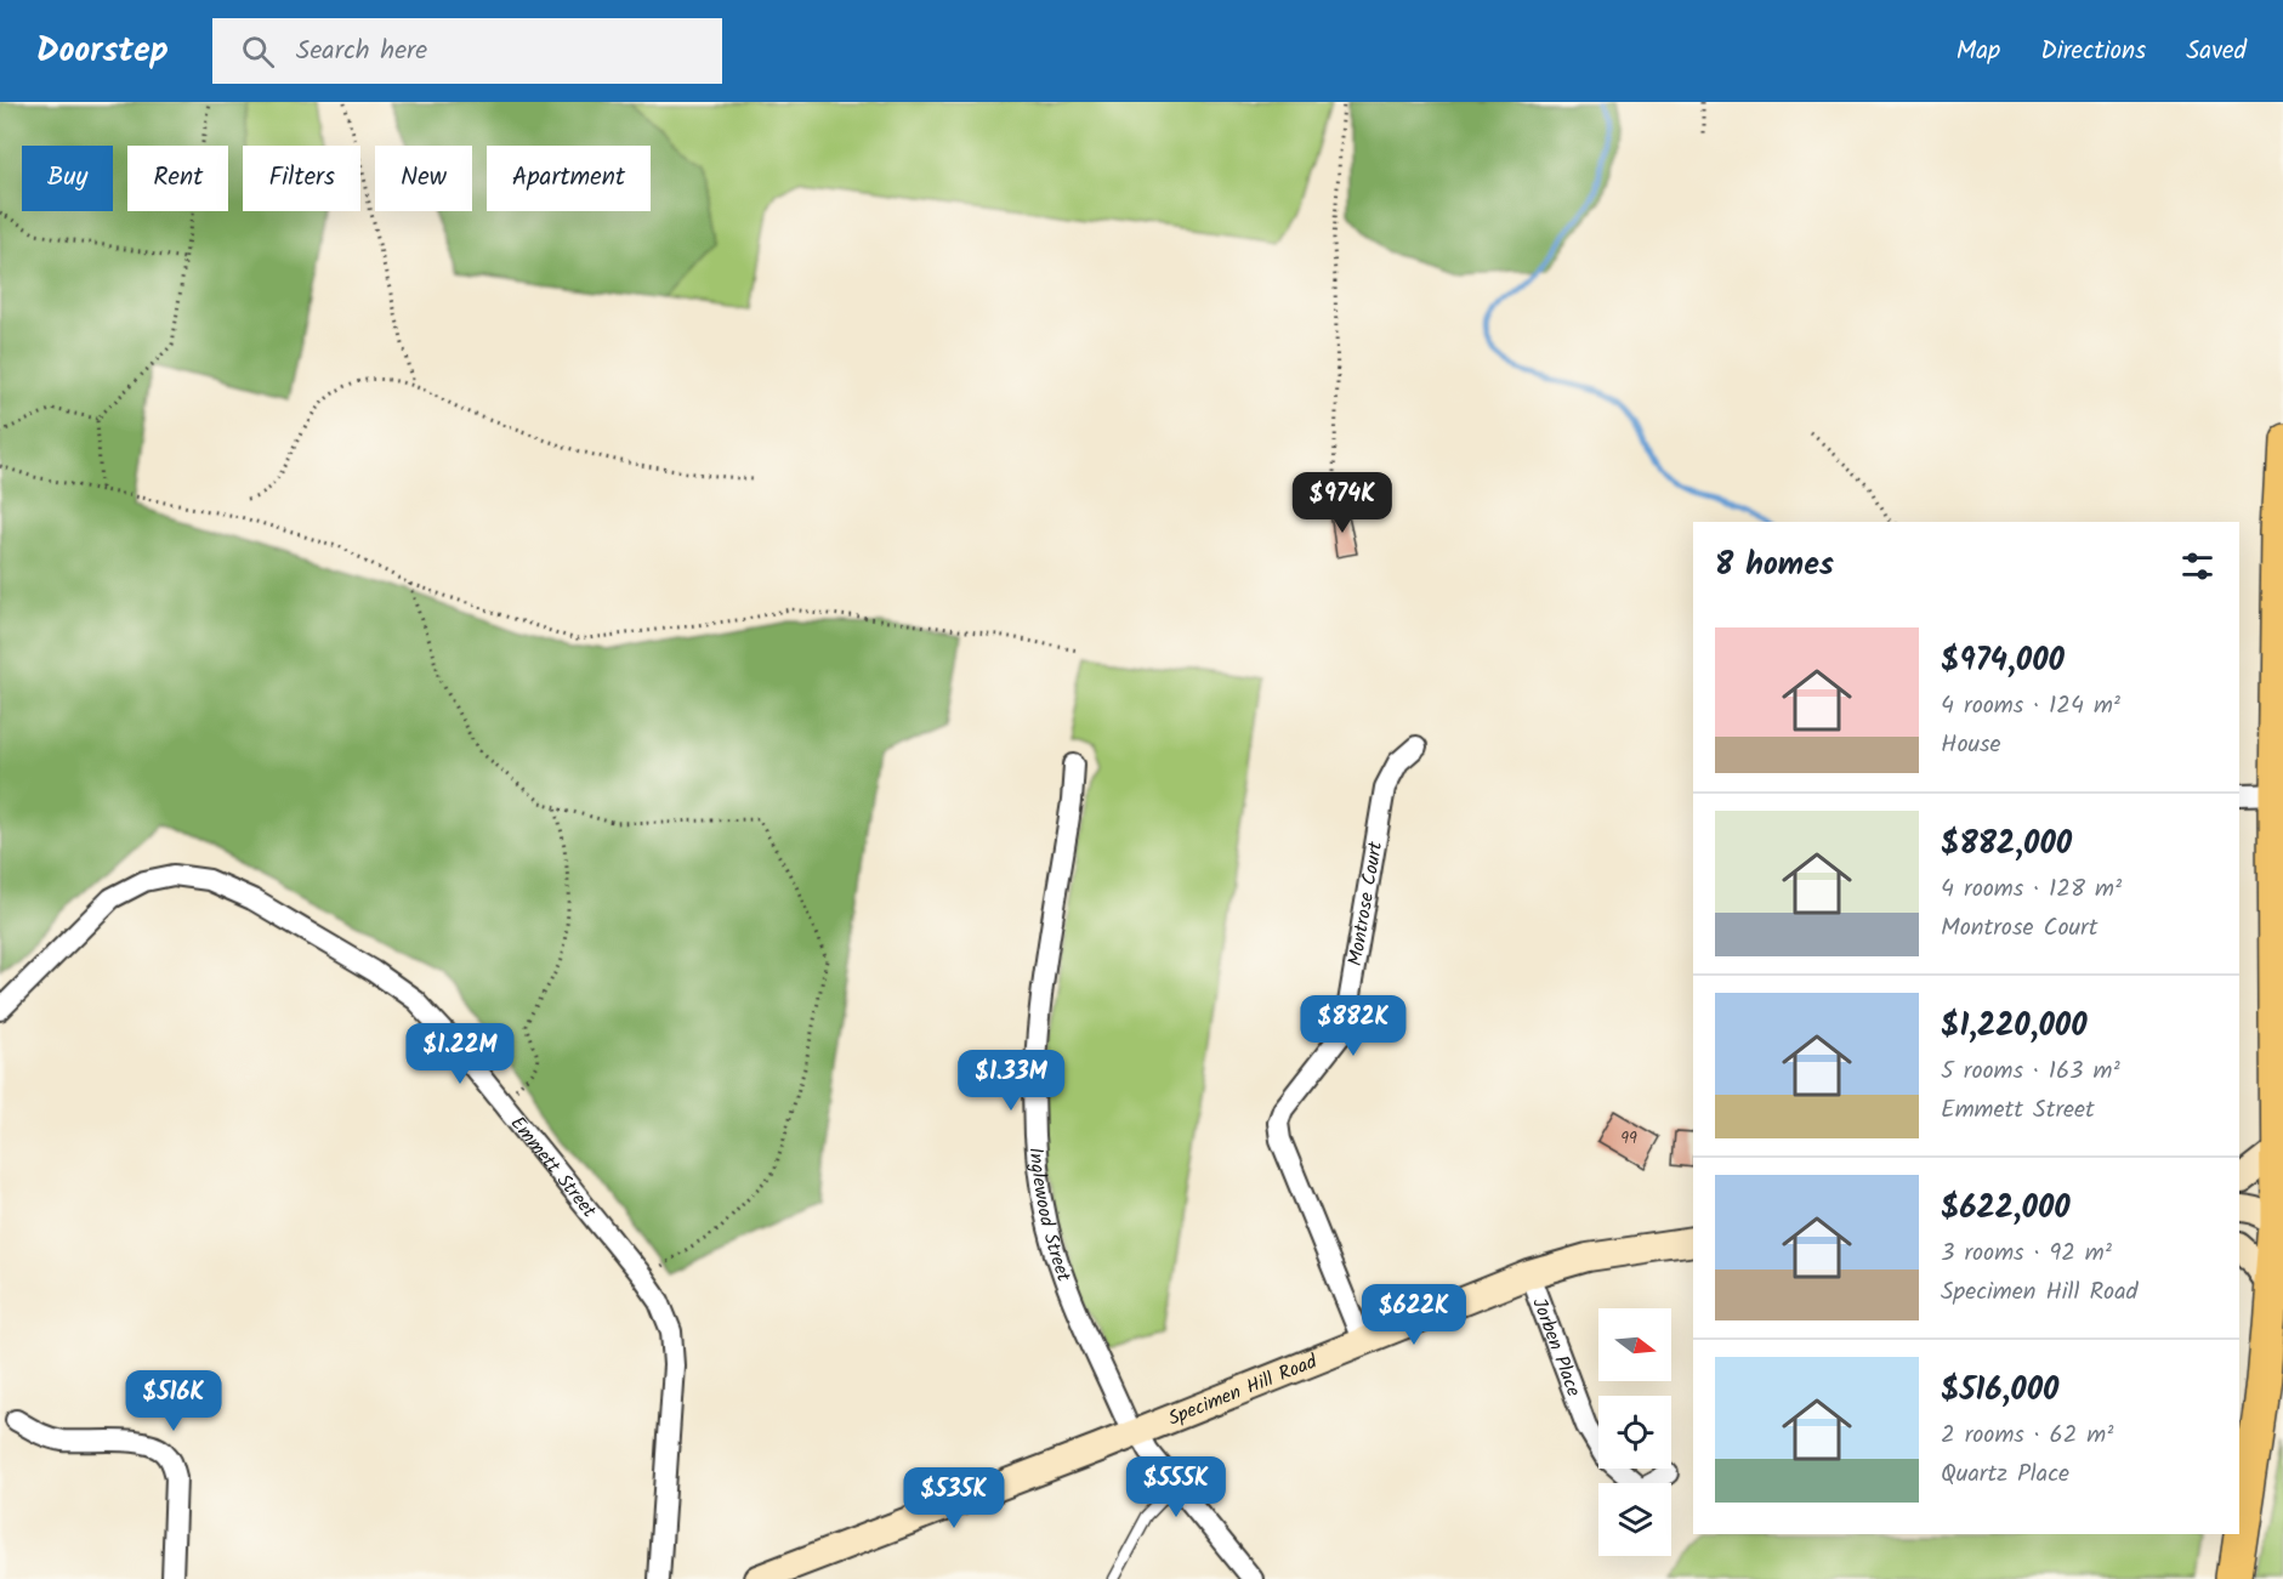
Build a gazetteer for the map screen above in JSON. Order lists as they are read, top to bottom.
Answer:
{
  "streets": {
    "main road": ["Specimen Hill Road"],
    "street": [
      "Montrose Court",
      "Emmett Street",
      "Inglewood Street",
      "Jorben Place"
    ]
  },
  "crossings": [
    ["Montrose Court", "Specimen Hill Road"],
    ["Inglewood Street", "Specimen Hill Road"],
    ["Jorben Place", "Specimen Hill Road"]
  ],
  "house_numbers": ["99"],
  "north": "right",
  "page": {
    "header": "Doorstep",
    "search": "Search here",
    "nav": ["Map", "Directions", "Saved"],
    "chip": [
      "Buy",
      "Rent",
      "Filters",
      "New",
      "Apartment"
    ],
    "price": [
      "$974K",
      "$882K",
      "$1.22M",
      "$1.33M",
      "$622K",
      "$516K",
      "$555K",
      "$535K"
    ],
    "heading": "8 homes",
    "list": [
      {
        "name": "$974,000",
        "note": "4 rooms · 124 m² · House"
      },
      {
        "name": "$882,000",
        "note": "4 rooms · 128 m² · Montrose Court"
      },
      {
        "name": "$1,220,000",
        "note": "5 rooms · 163 m² · Emmett Street"
      },
      {
        "name": "$622,000",
        "note": "3 rooms · 92 m² · Specimen Hill Road"
      },
      {
        "name": "$516,000",
        "note": "2 rooms · 62 m² · Quartz Place"
      }
    ]
  }
}
